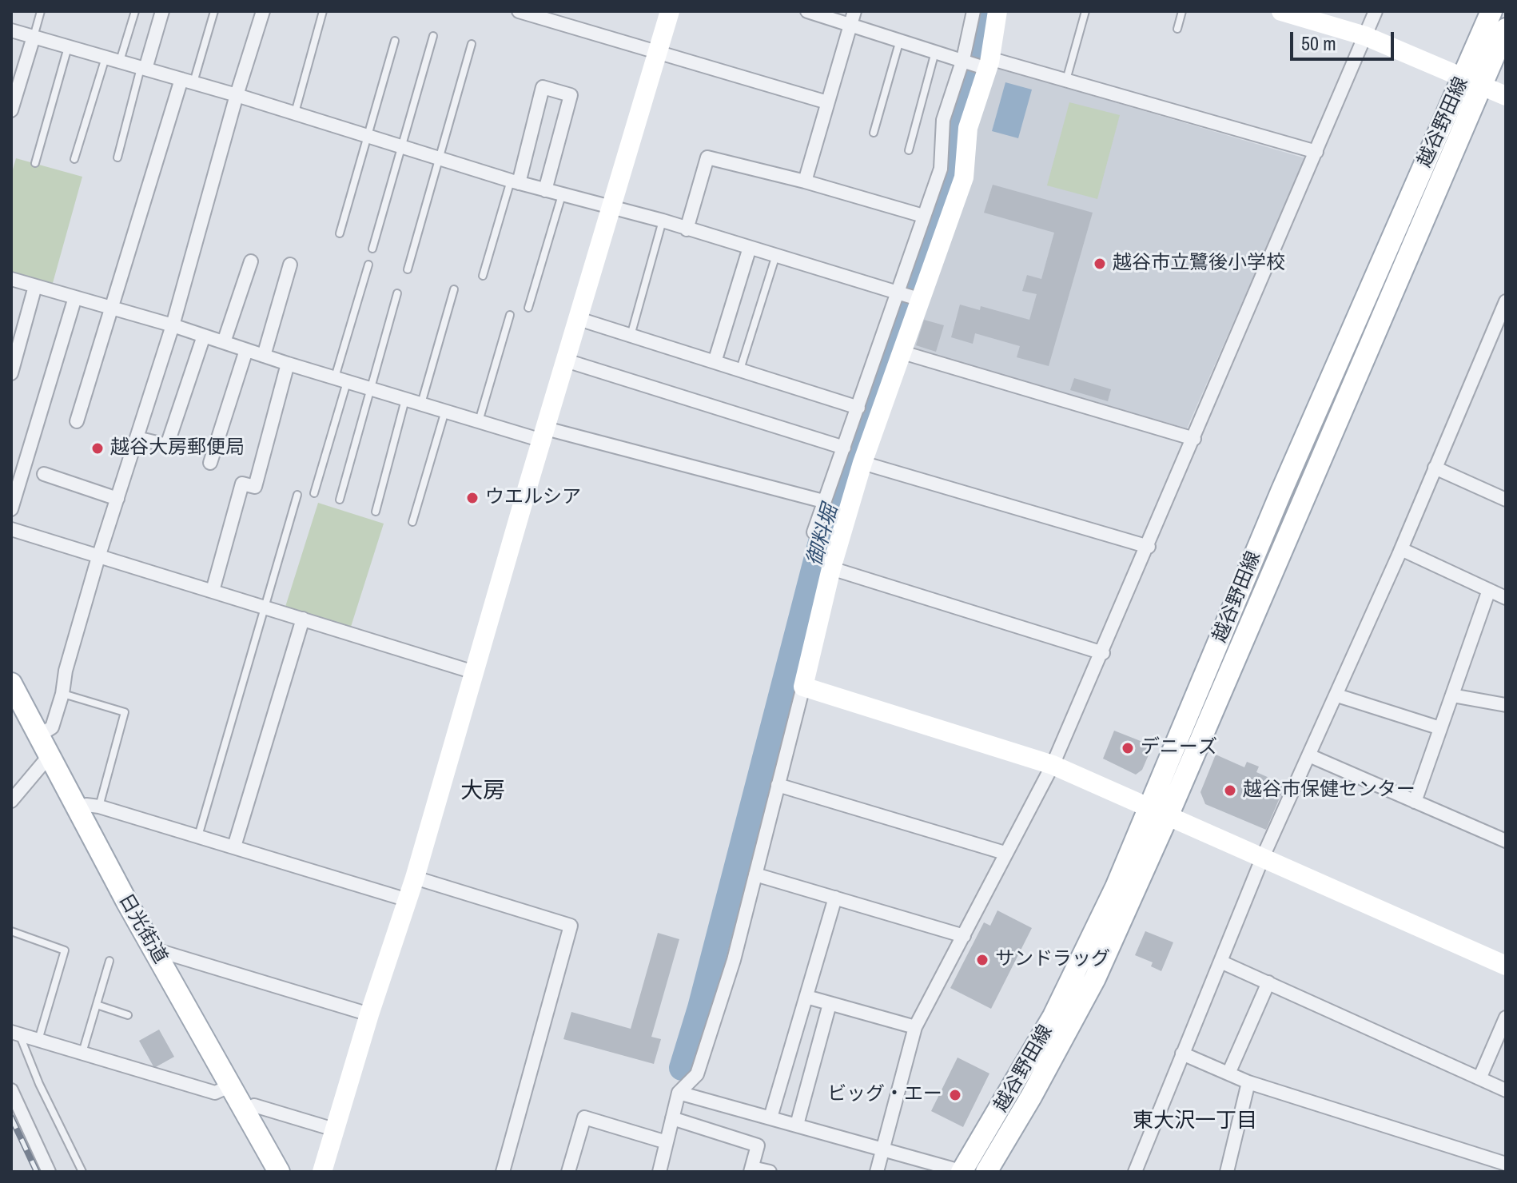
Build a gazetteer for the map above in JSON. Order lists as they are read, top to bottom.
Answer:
{
  "streets": {
    "main road": ["越谷野田線", "日光街道"]
  },
  "districts": ["大房", "東大沢一丁目"],
  "water": ["御料堀"],
  "places": [
    "越谷市立鷺後小学校",
    "越谷大房郵便局",
    "ウエルシア",
    "デニーズ",
    "越谷市保健センター",
    "サンドラッグ",
    "ビッグ・エー"
  ],
  "scale_bar": "50 m"
}
